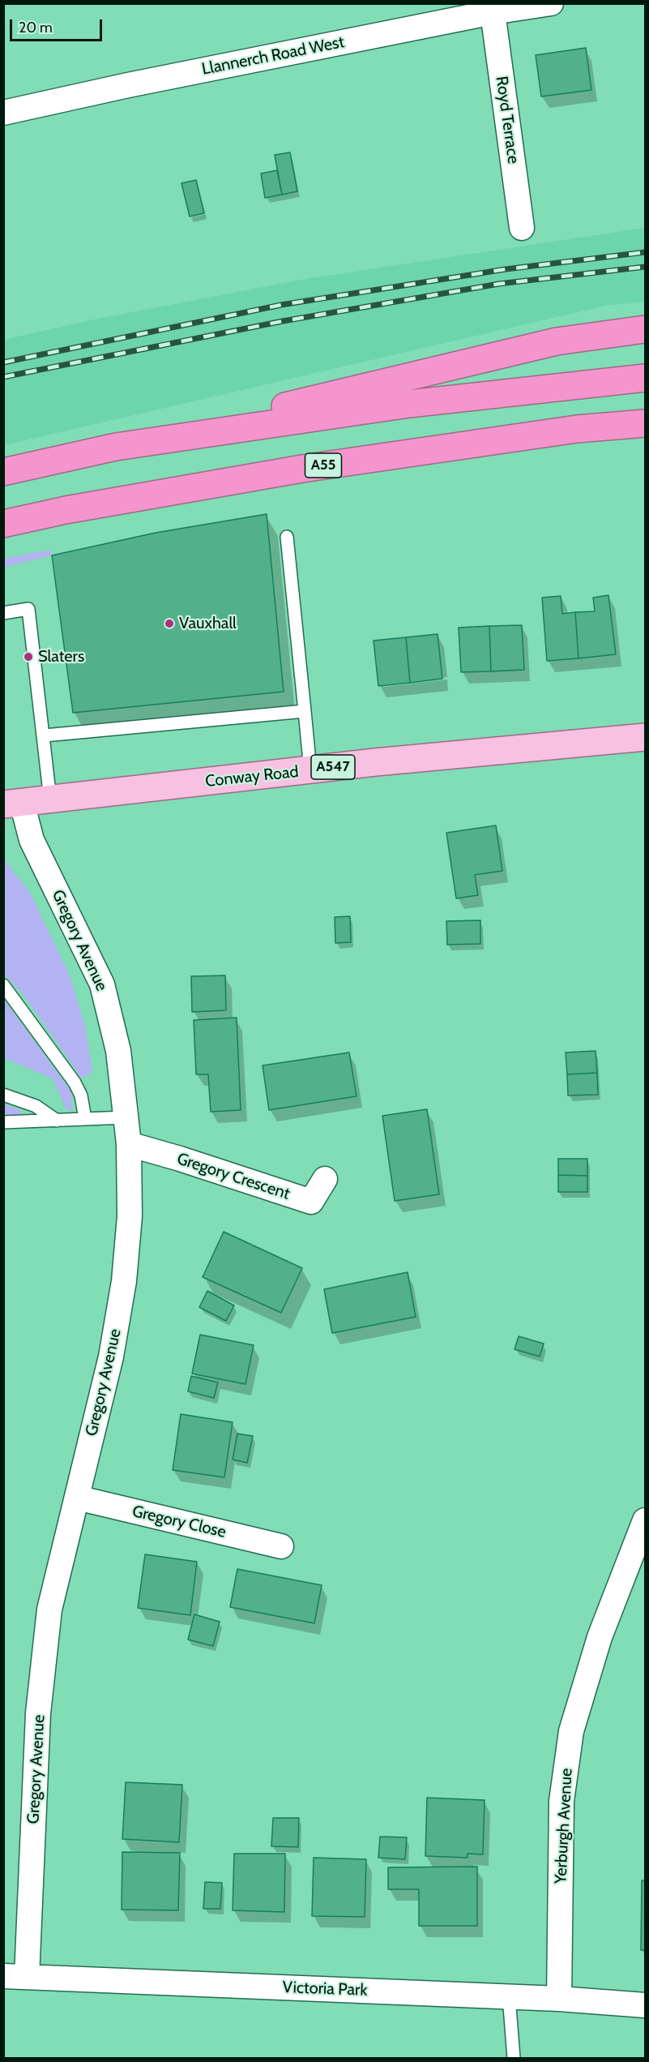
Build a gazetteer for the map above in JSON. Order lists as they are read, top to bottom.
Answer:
{
  "streets": {
    "highway": ["A55"],
    "main road": ["A547", "Conway Road"],
    "street": [
      "Llannerch Road West",
      "Royd Terrace",
      "Gregory Avenue",
      "Gregory Crescent",
      "Gregory Close",
      "Yerburgh Avenue",
      "Victoria Park"
    ]
  },
  "crossings": [
    ["Llannerch Road West", "Royd Terrace"],
    ["Conway Road", "Gregory Avenue"],
    ["Gregory Avenue", "Gregory Crescent"],
    ["Gregory Avenue", "Gregory Close"],
    ["Gregory Avenue", "Victoria Park"],
    ["Yerburgh Avenue", "Victoria Park"]
  ],
  "places": ["Vauxhall", "Slaters"],
  "scale_bar": "20 m"
}
